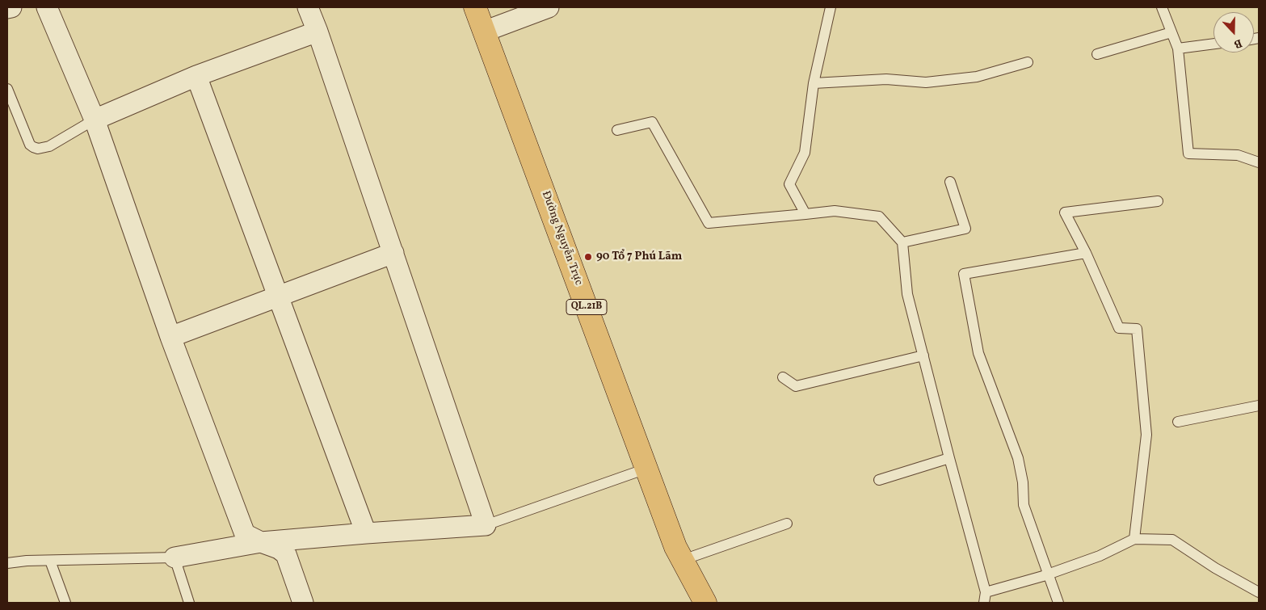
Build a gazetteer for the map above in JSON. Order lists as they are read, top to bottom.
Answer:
{
  "streets": {
    "highway": ["Đường Nguyễn Trực", "QL.21B"]
  },
  "places": ["90 Tổ 7 Phú Lãm"],
  "north": "bottom"
}
